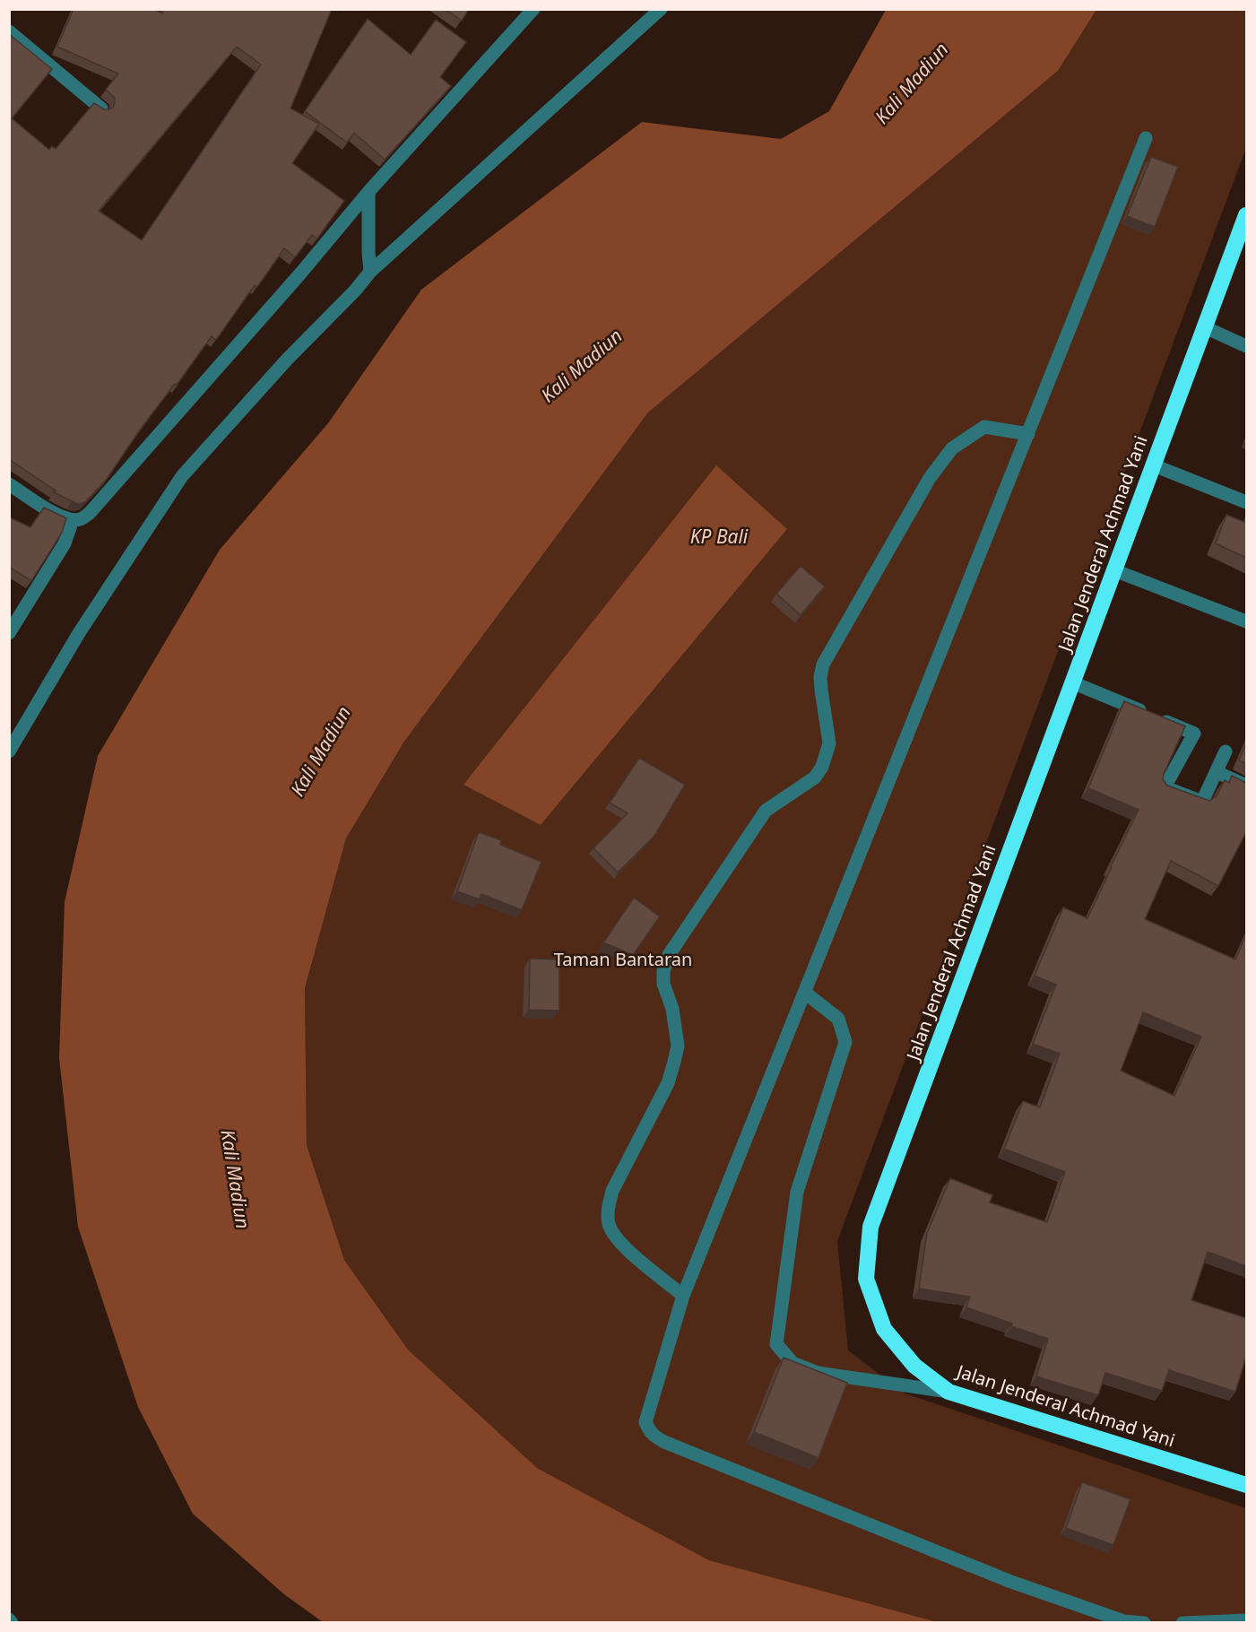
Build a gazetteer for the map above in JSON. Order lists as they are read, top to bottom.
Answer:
{
  "streets": {
    "highway": ["Jalan Jenderal Achmad Yani"]
  },
  "water": ["Kali Madiun", "KP Bali"],
  "parks": ["Taman Bantaran"]
}
